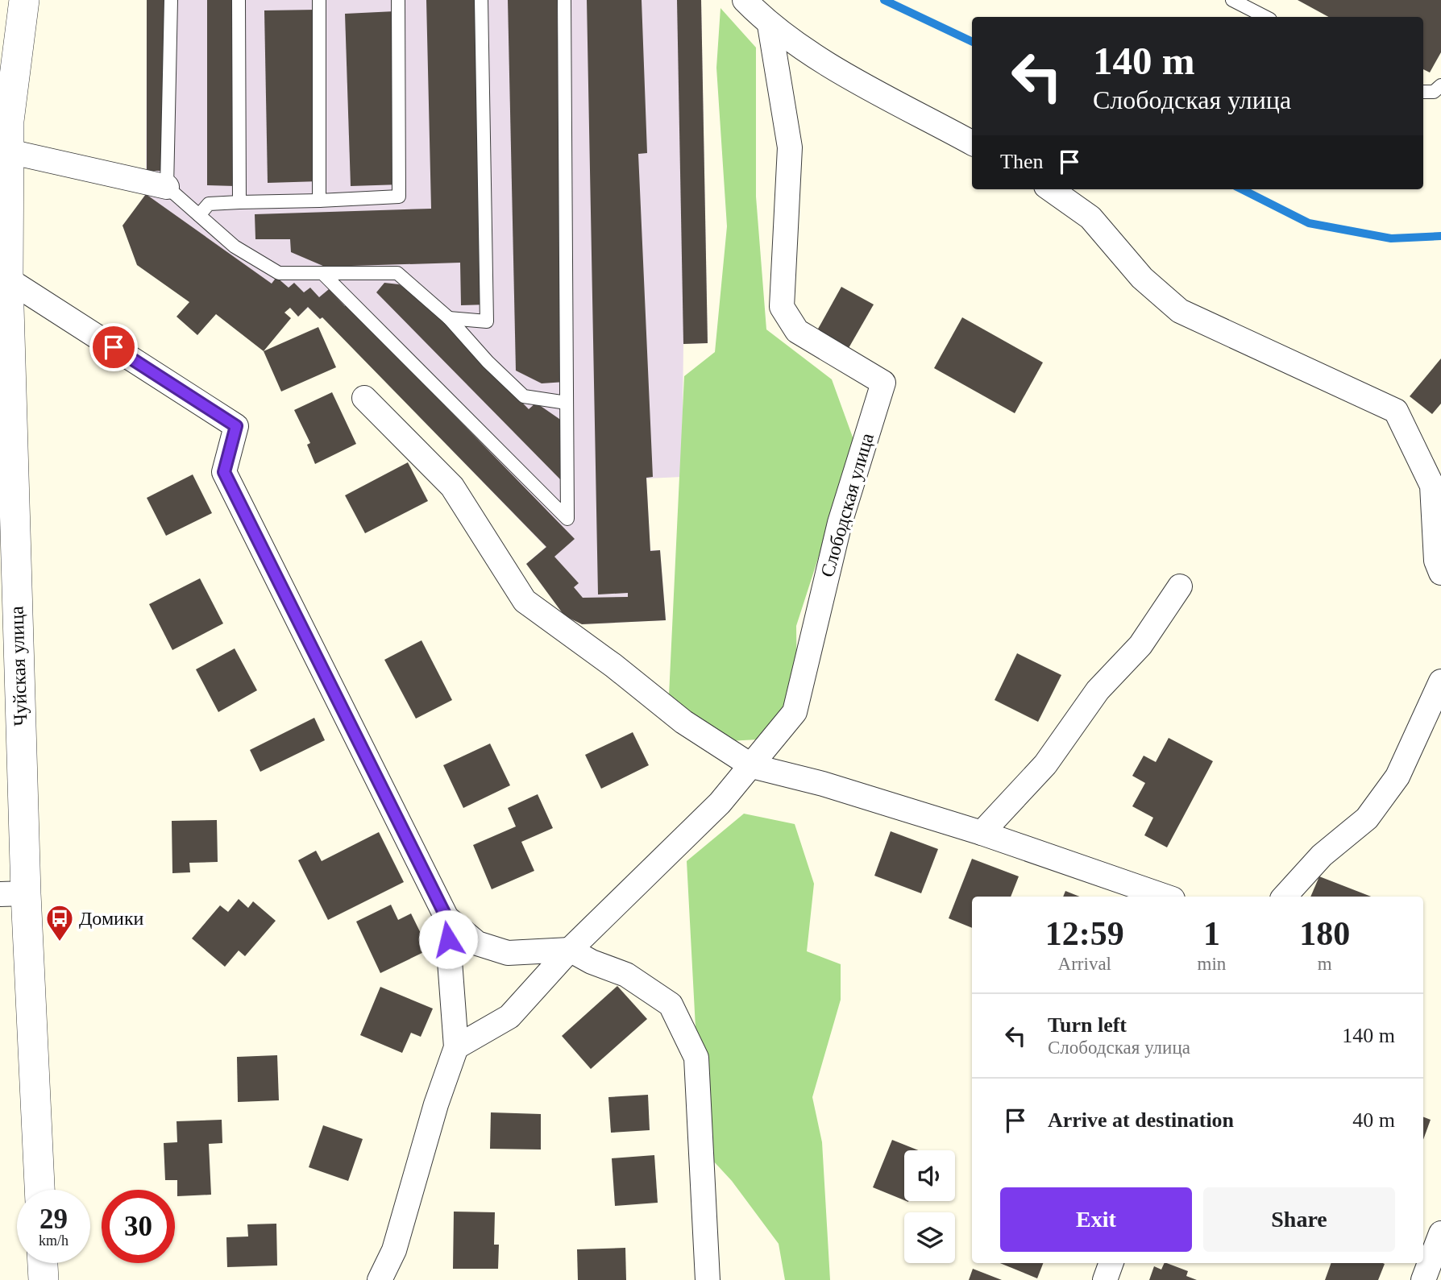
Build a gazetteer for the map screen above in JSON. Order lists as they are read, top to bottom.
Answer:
{
  "streets": {
    "street": ["Слободская улица", "Чуйская улица"]
  },
  "places": {
    "bus stop": ["Домики"]
  },
  "page": {
    "turn": ["140 m", "Слободская улица"],
    "then": "Then",
    "eta": [
      "12:59",
      "Arrival",
      "1",
      "min",
      "180",
      "m"
    ],
    "list": [
      {
        "name": "Turn left",
        "note": "Слободская улица",
        "value": "140 m"
      },
      {
        "name": "Arrive at destination",
        "value": "40 m"
      }
    ],
    "buttons": ["Exit", "Share"],
    "speed": "29 km/h",
    "limit": "30"
  }
}
